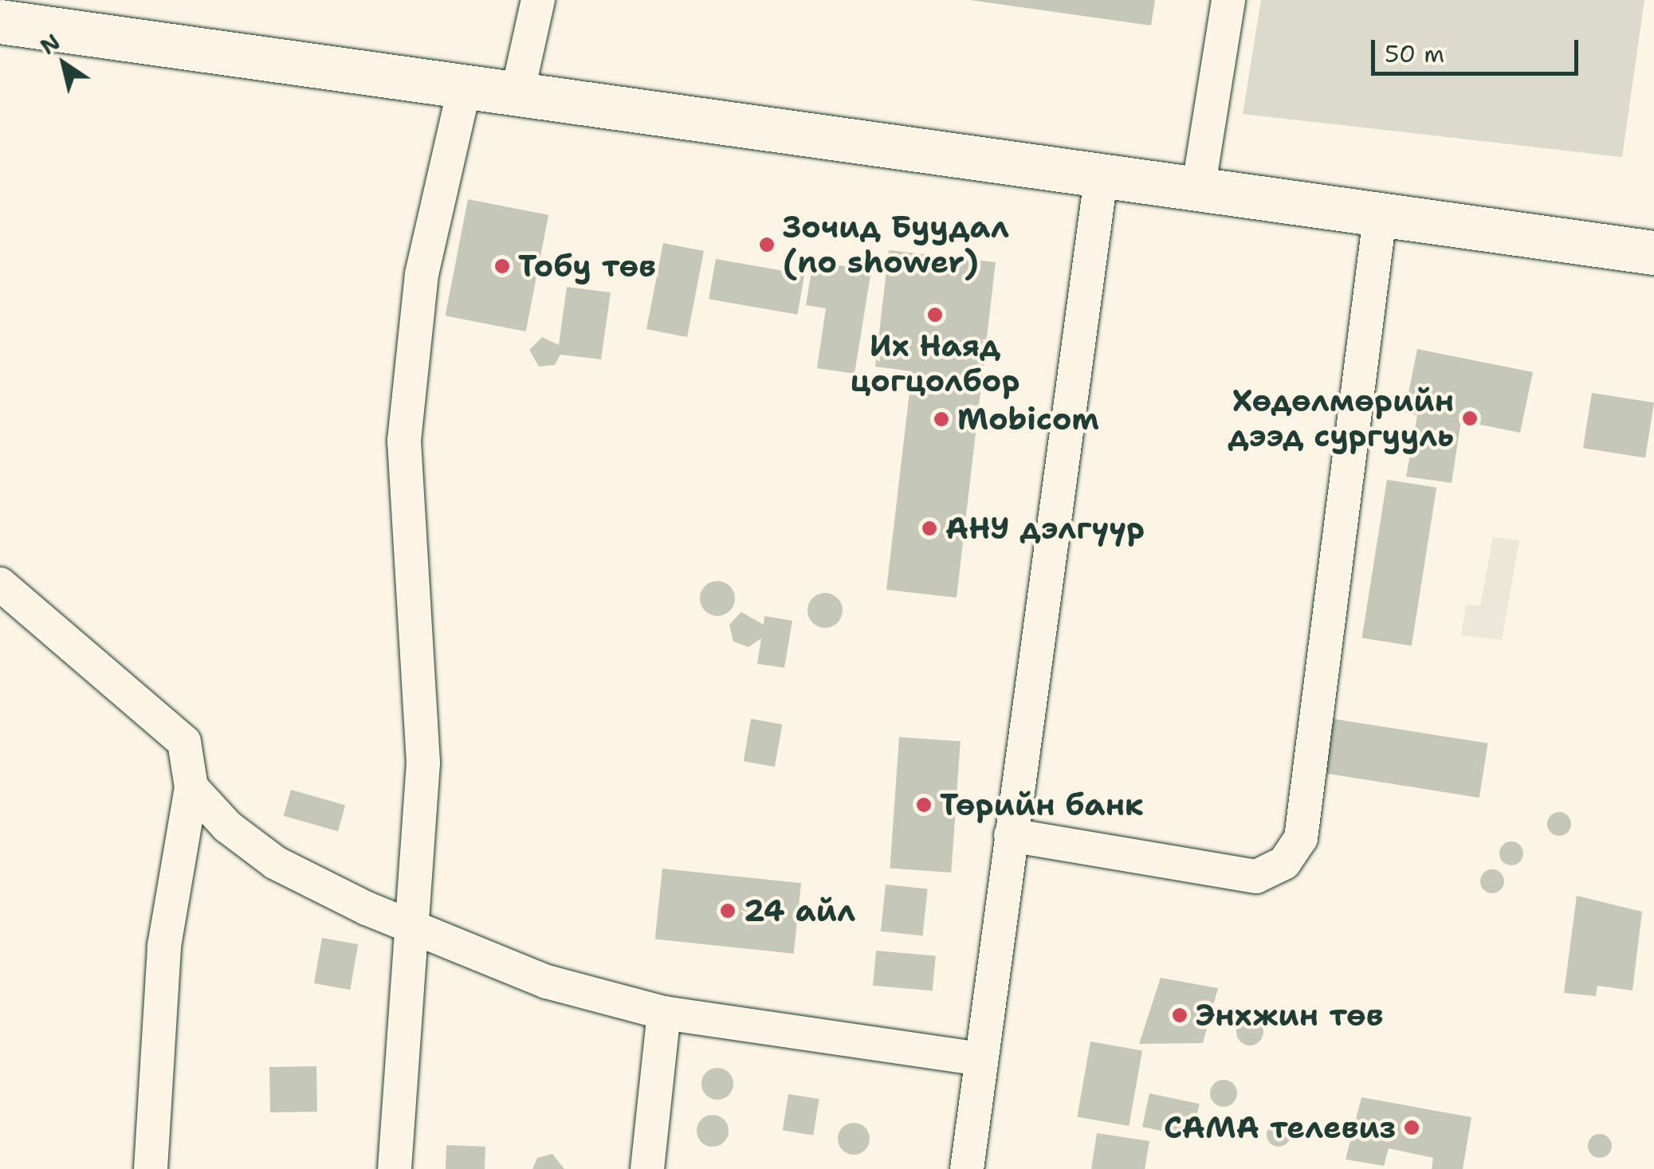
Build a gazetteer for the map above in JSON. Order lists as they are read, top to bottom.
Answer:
{
  "places": [
    "Зочид Буудал (no shower)",
    "Тобу төв",
    "Их Наяд цогцолбор",
    "Хөдөлмөрийн дээд сургууль",
    "Mobicom",
    "АНУ дэлгүүр",
    "Төрийн банк",
    "24 айл",
    "Энхжин төв",
    "САМА телевиз"
  ],
  "scale_bar": "50 m",
  "north": "top left"
}
